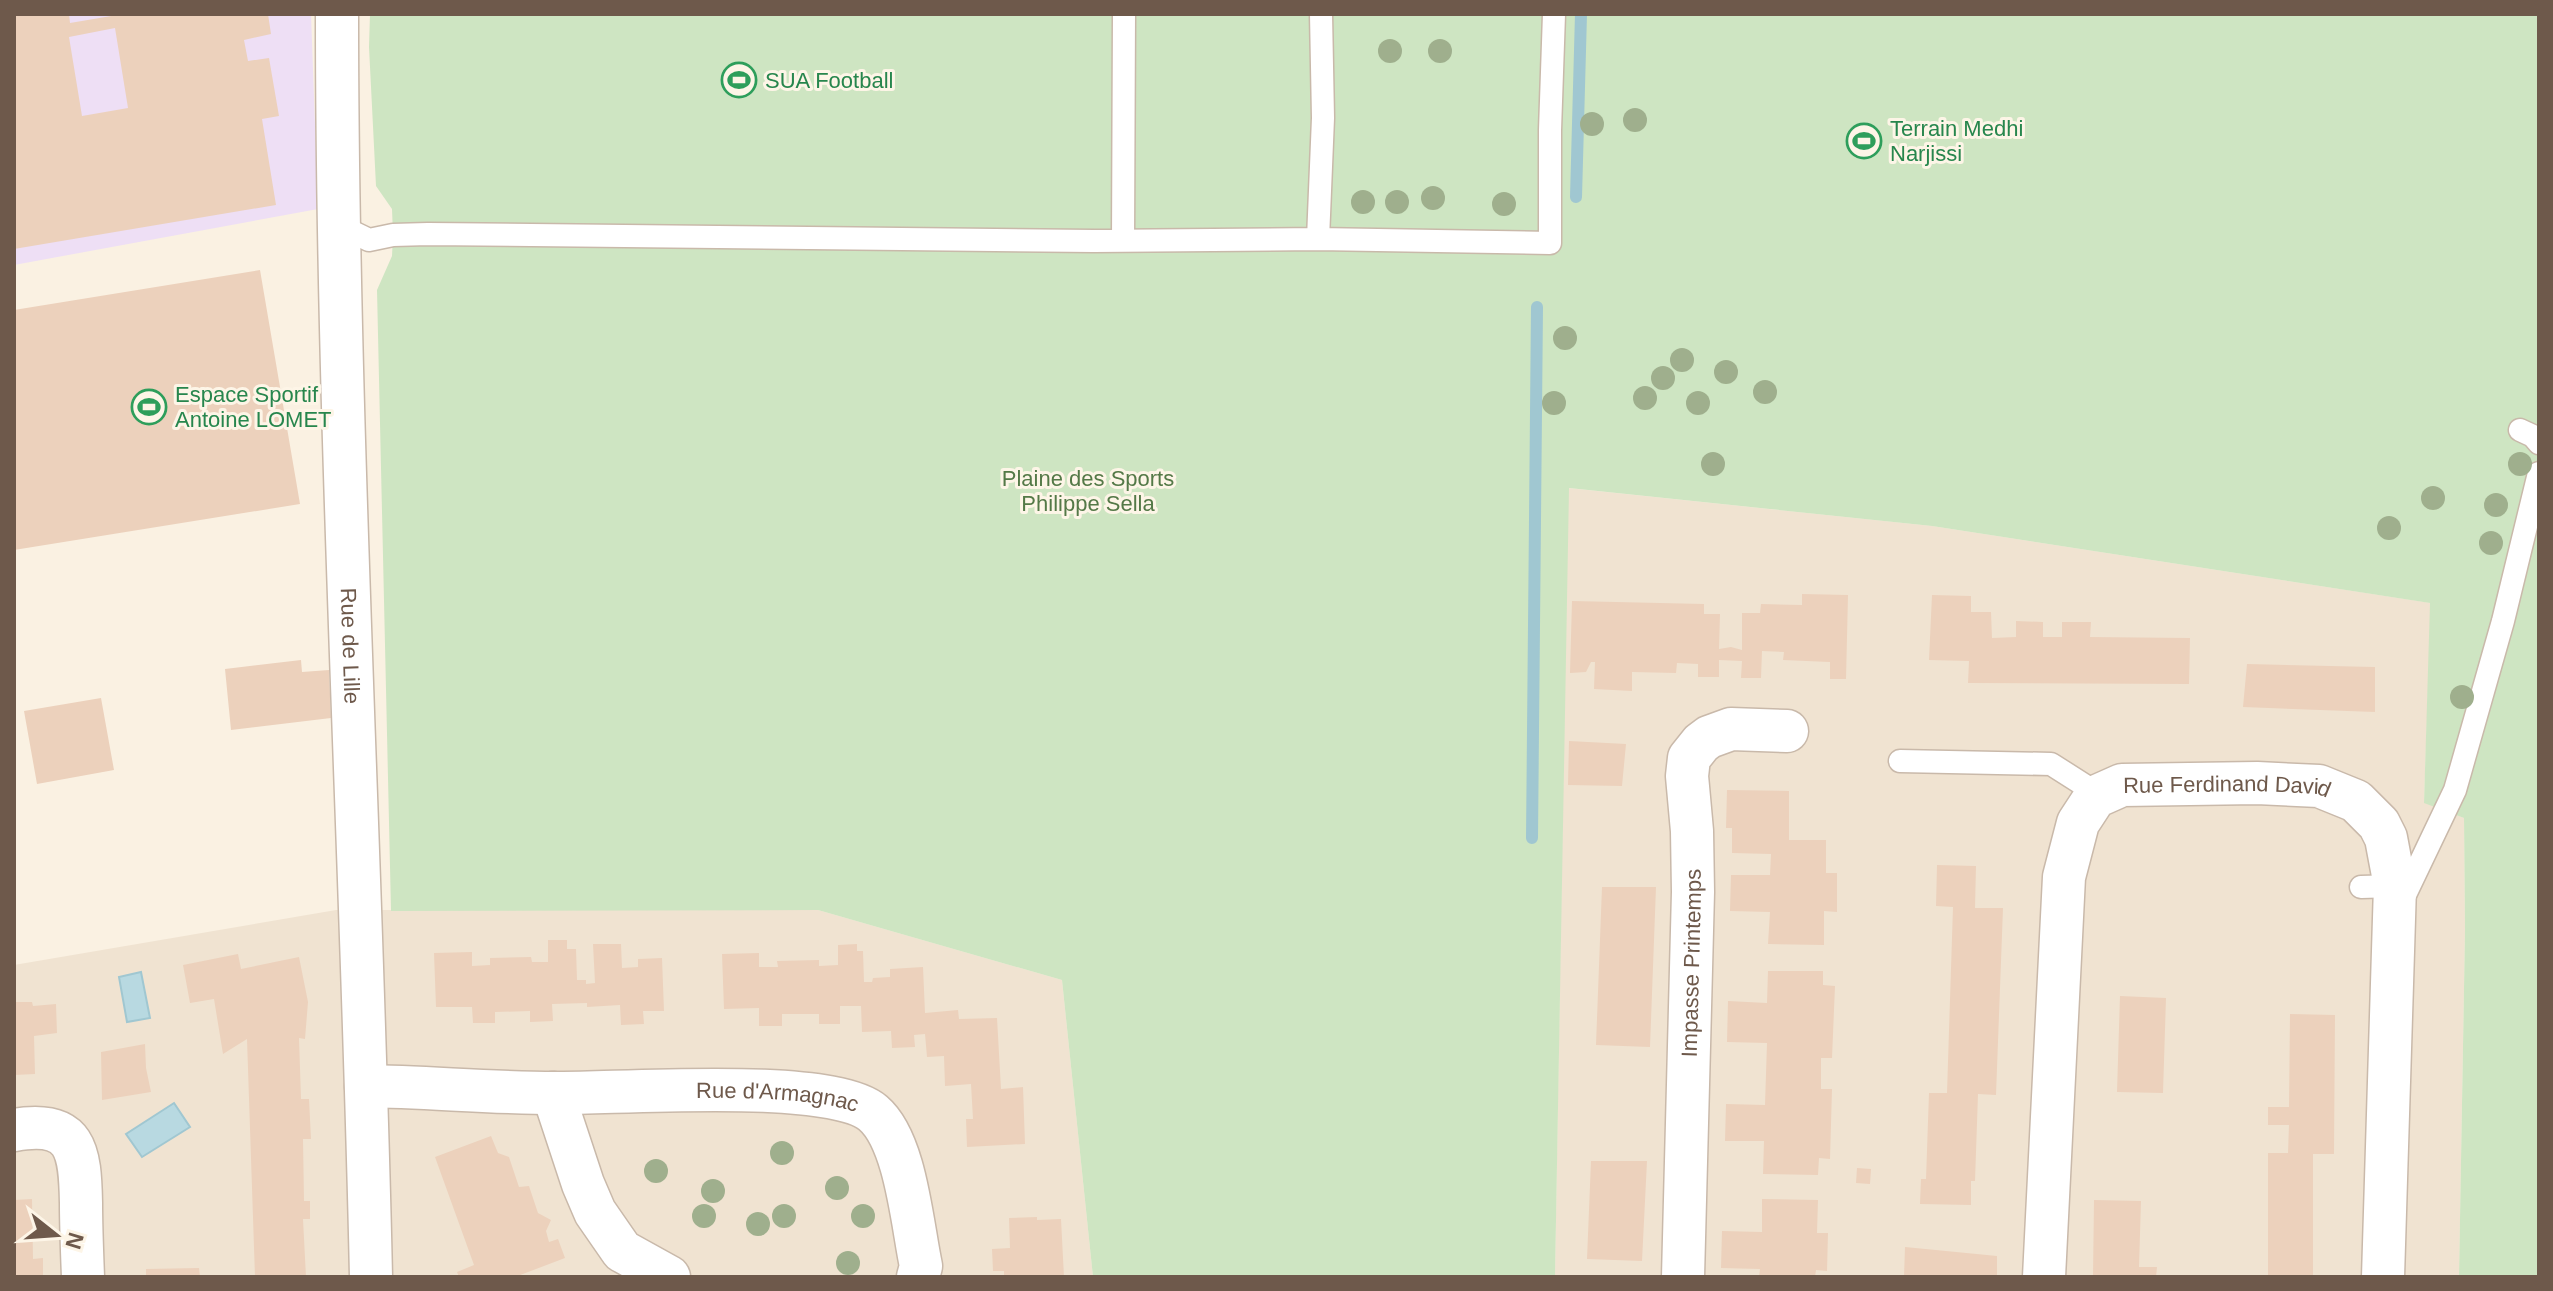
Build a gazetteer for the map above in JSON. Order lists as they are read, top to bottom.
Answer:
{
  "streets": {
    "street": [
      "Rue de Lille",
      "Rue Ferdinand David",
      "Impasse Printemps",
      "Rue d'Armagnac"
    ]
  },
  "crossings": [
    ["Rue de Lille", "Rue d'Armagnac"]
  ],
  "parks": ["Plaine des Sports Philippe Sella"],
  "places": {
    "sports": ["SUA Football", "Terrain Medhi Narjissi", "Espace Sportif Antoine LOMET"]
  },
  "north": "right"
}
